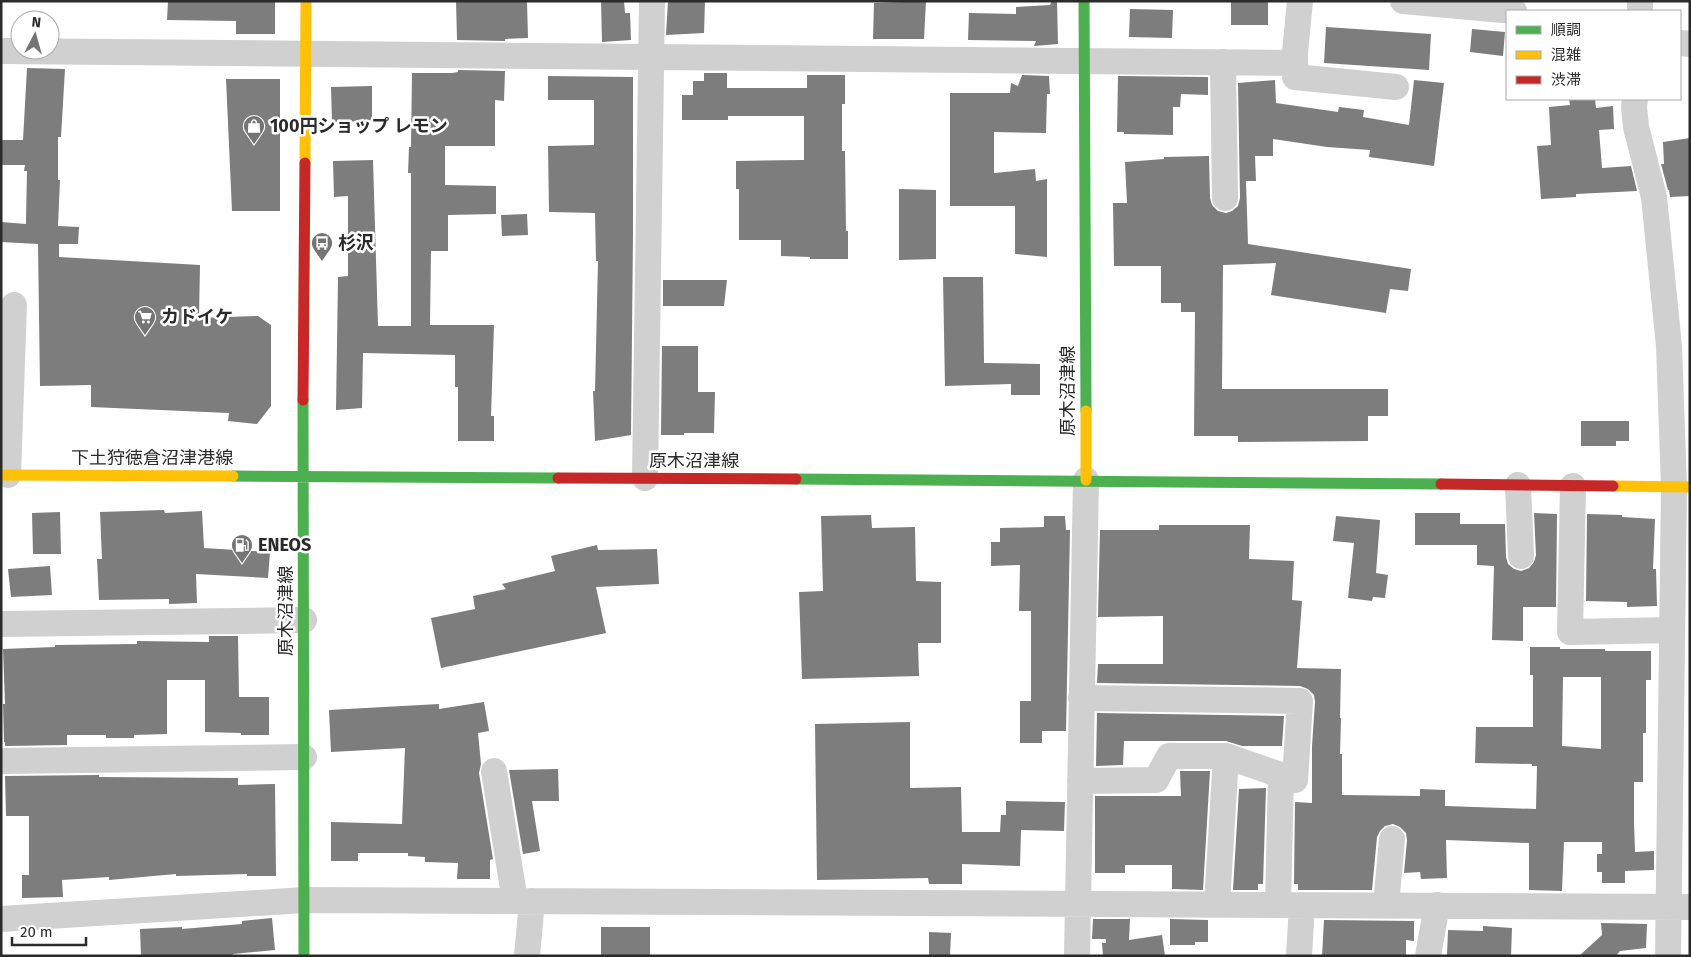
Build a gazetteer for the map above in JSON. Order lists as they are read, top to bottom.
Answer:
{
  "streets": {
    "main road": ["原木沼津線", "下土狩徳倉沼津港線"]
  },
  "crossings": [
    ["原木沼津線", "下土狩徳倉沼津港線"]
  ],
  "places": {
    "shop": ["100円ショップ レモン"],
    "bus stop": ["杉沢"],
    "supermarket": ["カドイケ"],
    "fuel station": ["ENEOS"]
  },
  "legend": ["順調", "混雑", "渋滞"],
  "scale_bar": "20 m",
  "north": "top"
}
